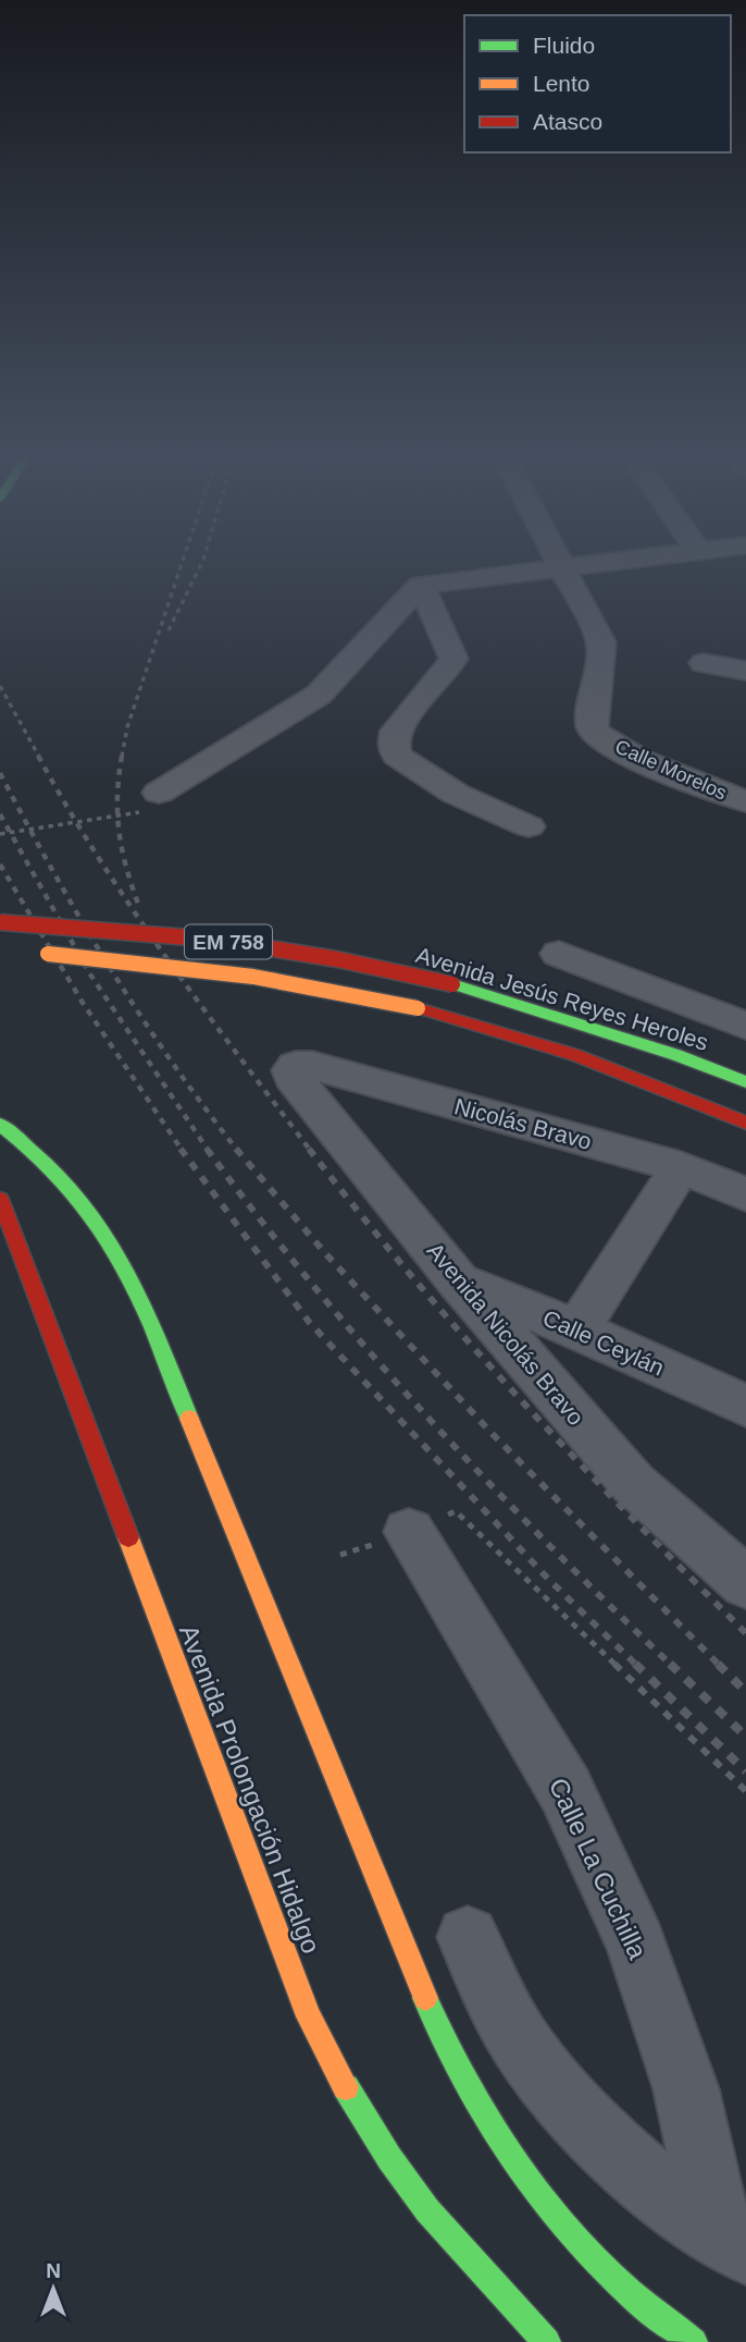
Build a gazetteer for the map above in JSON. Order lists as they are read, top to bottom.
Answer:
{
  "streets": {
    "highway": ["EM 758", "Avenida Jesús Reyes Heroles", "Avenida Prolongación Hidalgo"],
    "street": [
      "Calle Morelos",
      "Nicolás Bravo",
      "Avenida Nicolás Bravo",
      "Calle Ceylán",
      "Calle La Cuchilla"
    ]
  },
  "crossings": [
    ["Nicolás Bravo", "Avenida Nicolás Bravo"],
    ["Avenida Nicolás Bravo", "Calle Ceylán"]
  ],
  "legend": ["Fluido", "Lento", "Atasco"],
  "north": "top"
}
